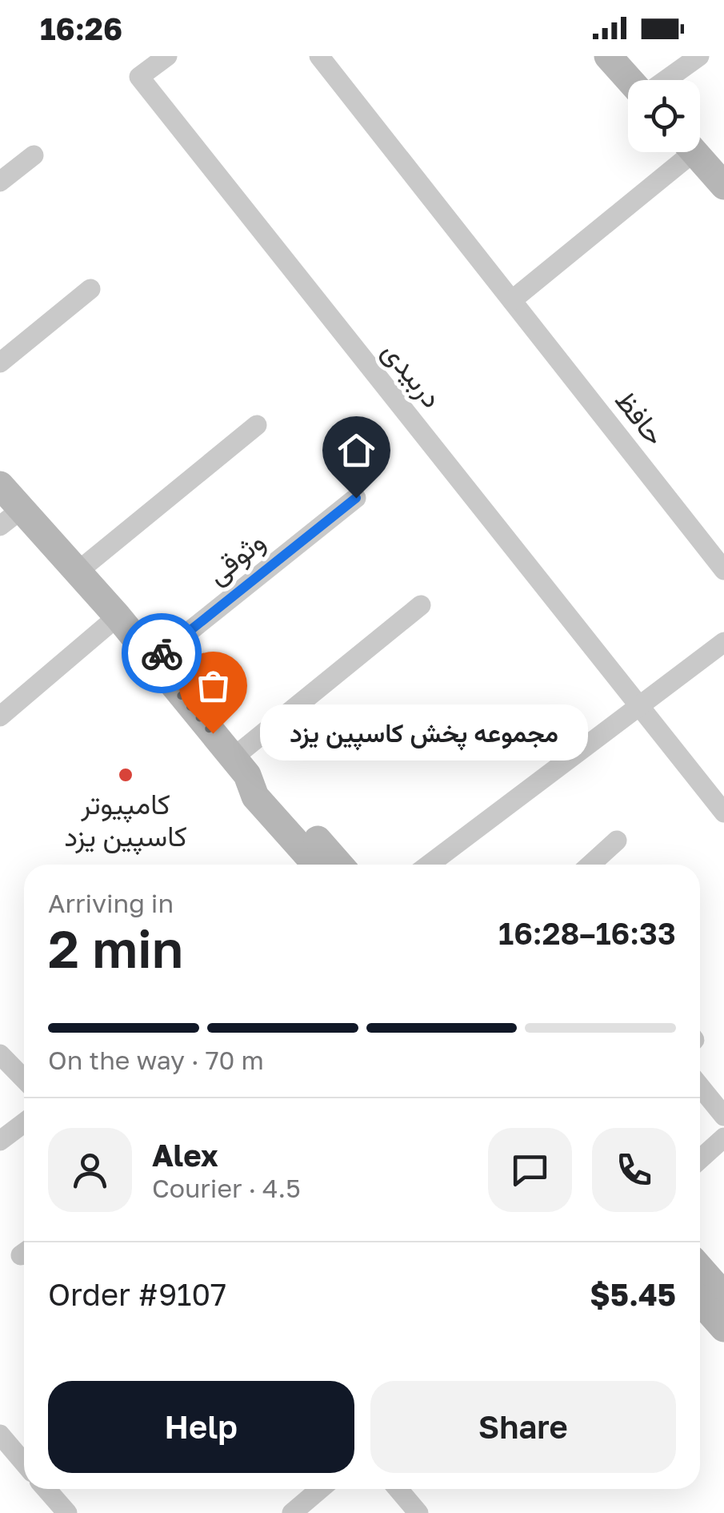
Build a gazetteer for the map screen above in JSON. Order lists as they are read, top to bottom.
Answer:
{
  "streets": {
    "street": ["دربیدی", "حافظ", "وثوقی"]
  },
  "places": ["مجموعه پخش کاسپین یزد", "کامپیوتر کاسپین یزد"],
  "page": {
    "status": "16:26",
    "bubble": "مجموعه پخش کاسپین یزد",
    "heading": ["2 min", "Arriving in", "16:28–16:33"],
    "panel": [
      "Alex",
      "Courier · 4.5",
      "Order #9107",
      "$5.45"
    ],
    "bar": "On the way · 70 m",
    "buttons": ["Help", "Share"]
  }
}
